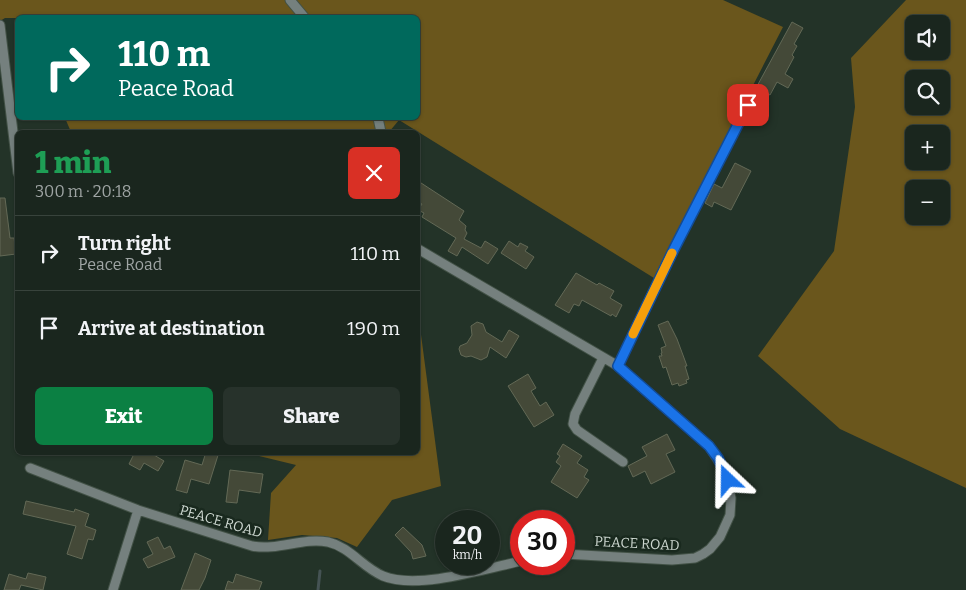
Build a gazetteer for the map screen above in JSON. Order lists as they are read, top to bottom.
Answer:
{
  "streets": {
    "street": ["PEACE ROAD"]
  },
  "page": {
    "map_buttons": ["+", "−"],
    "turn": ["110 m", "Peace Road"],
    "heading": ["1 min", "300 m · 20:18"],
    "list": [
      {
        "name": "Turn right",
        "note": "Peace Road",
        "value": "110 m"
      },
      {
        "name": "Arrive at destination",
        "value": "190 m"
      }
    ],
    "buttons": ["Exit", "Share"],
    "speed": "20 km/h",
    "limit": "30"
  }
}
